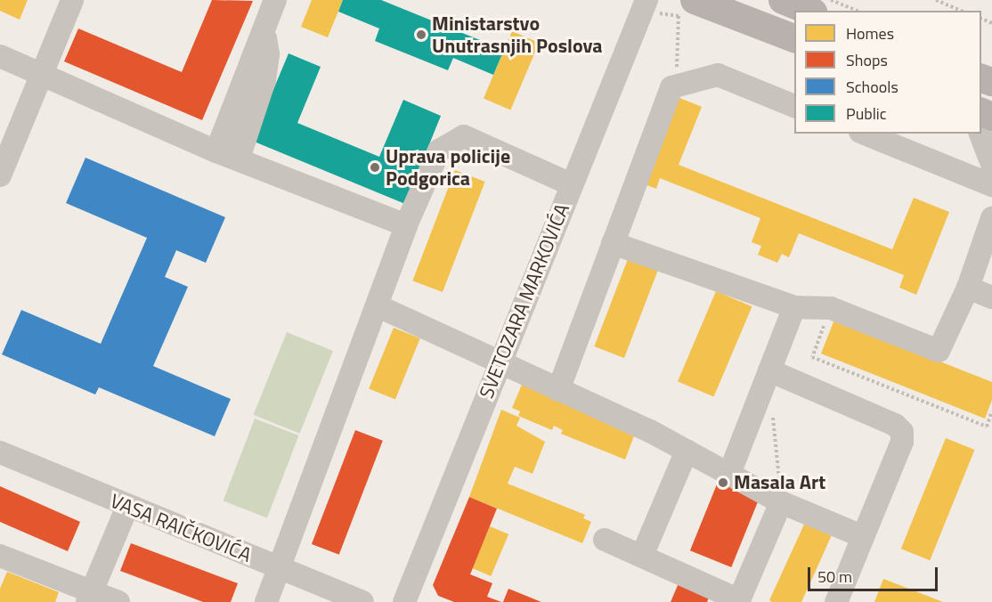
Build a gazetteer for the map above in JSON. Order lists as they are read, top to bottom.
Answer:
{
  "streets": {
    "street": ["SVETOZARA MARKOVIĆA", "VASA RAIČKOVIĆA"]
  },
  "places": ["Ministarstvo Unutrasnjih Poslova", "Uprava policije Podgorica", "Masala Art"],
  "legend": [
    "Homes",
    "Shops",
    "Schools",
    "Public"
  ],
  "scale_bar": "50 m"
}
